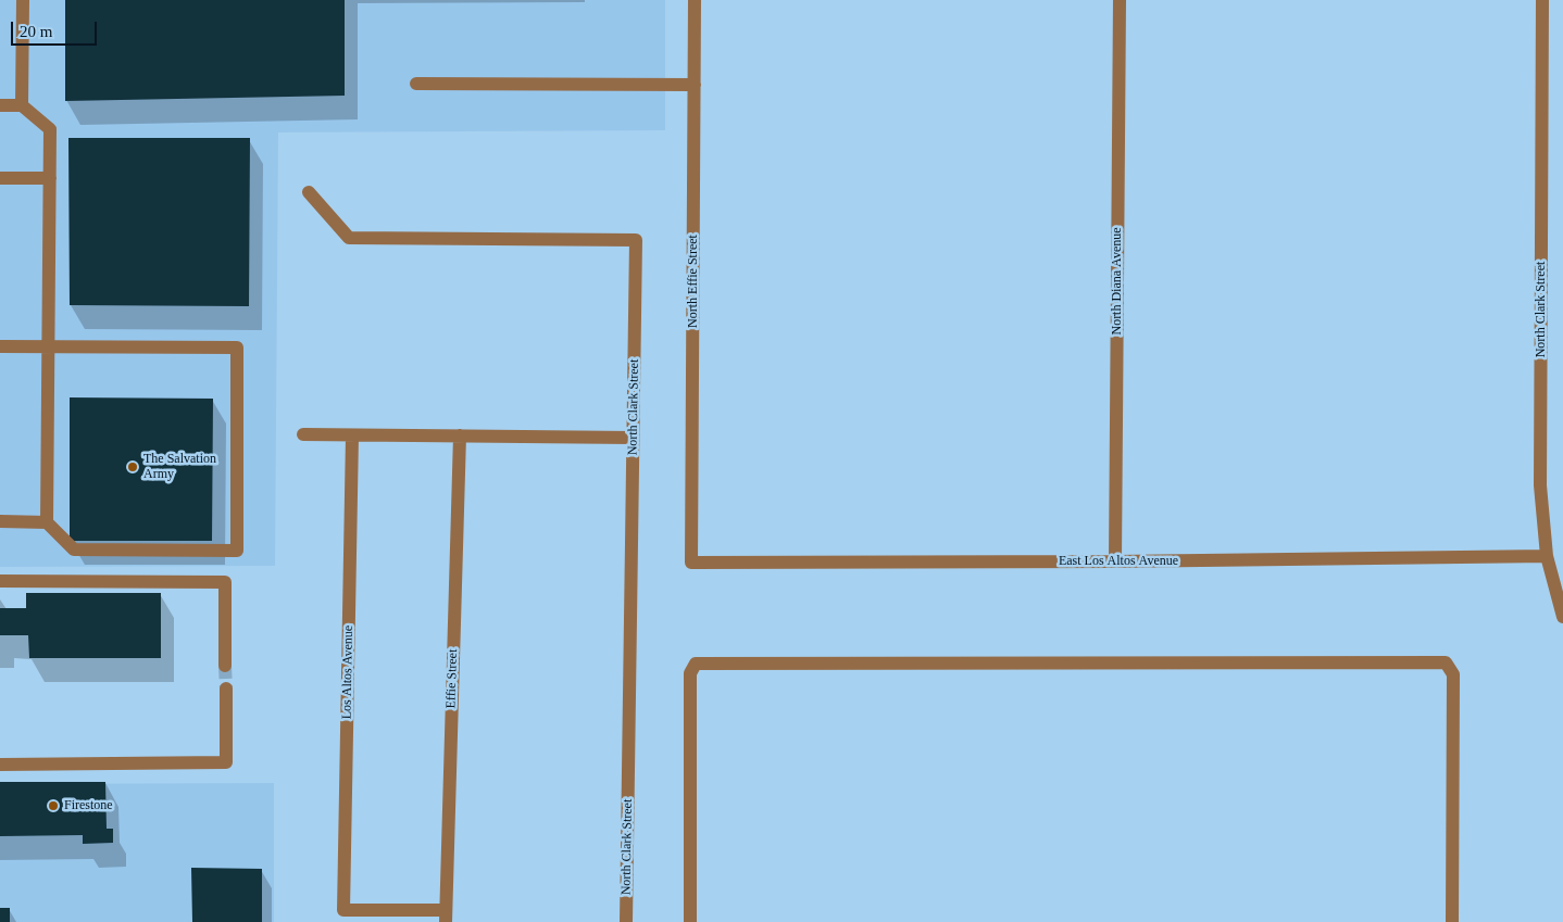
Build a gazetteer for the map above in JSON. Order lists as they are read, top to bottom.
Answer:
{
  "streets": {
    "street": [
      "North Effie Street",
      "North Diana Avenue",
      "North Clark Street",
      "East Los Altos Avenue",
      "Los Altos Avenue",
      "Effie Street"
    ]
  },
  "crossings": [
    ["North Effie Street", "East Los Altos Avenue"],
    ["North Diana Avenue", "East Los Altos Avenue"],
    ["North Clark Street", "East Los Altos Avenue"],
    ["Los Altos Avenue", "Effie Street"]
  ],
  "places": ["The Salvation Army", "Firestone"],
  "scale_bar": "20 m"
}
